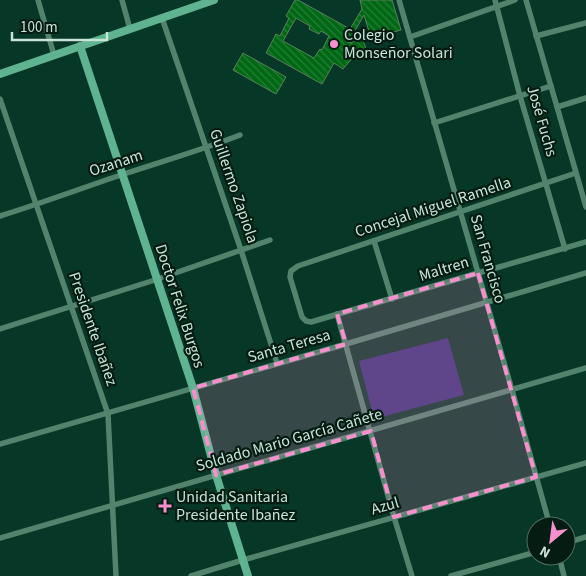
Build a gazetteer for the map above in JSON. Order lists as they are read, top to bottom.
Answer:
{
  "streets": {
    "street": [
      "José Fuchs",
      "Ozanam",
      "Guillermo Zapiola",
      "Concejal Miguel Ramella",
      "San Francisco",
      "Maltren",
      "Doctor Felix Burgos",
      "Presidente Ibañez",
      "Santa Teresa",
      "Soldado Mario García Cañete",
      "Azul"
    ]
  },
  "crossings": [
    ["José Fuchs", "Concejal Miguel Ramella"],
    ["José Fuchs", "Maltren"],
    ["Ozanam", "Guillermo Zapiola"],
    ["Ozanam", "Doctor Felix Burgos"],
    ["Ozanam", "Presidente Ibañez"],
    ["Guillermo Zapiola", "Santa Teresa"],
    ["Concejal Miguel Ramella", "San Francisco"],
    ["Concejal Miguel Ramella", "Maltren"],
    ["San Francisco", "Maltren"],
    ["San Francisco", "Santa Teresa"],
    ["San Francisco", "Soldado Mario García Cañete"],
    ["San Francisco", "Azul"],
    ["Doctor Felix Burgos", "Santa Teresa"],
    ["Doctor Felix Burgos", "Soldado Mario García Cañete"],
    ["Doctor Felix Burgos", "Azul"],
    ["Presidente Ibañez", "Santa Teresa"],
    ["Presidente Ibañez", "Soldado Mario García Cañete"]
  ],
  "places": {
    "other": ["Colegio Monseñor Solari"],
    "health": ["Unidad Sanitaria Presidente Ibañez"]
  },
  "scale_bar": "100 m",
  "north": "bottom left"
}
